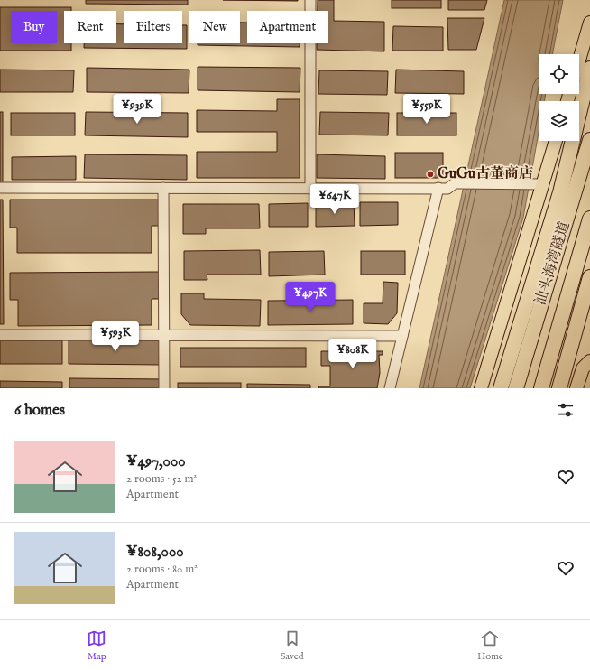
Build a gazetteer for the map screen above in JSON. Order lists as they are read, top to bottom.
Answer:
{
  "streets": {
    "highway": ["汕头海湾隧道"]
  },
  "places": ["GuGu古董商店"],
  "page": {
    "chip": [
      "Buy",
      "Rent",
      "Filters",
      "New",
      "Apartment"
    ],
    "price": [
      "¥939K",
      "¥559K",
      "¥647K",
      "¥497K",
      "¥593K",
      "¥808K"
    ],
    "heading": "6 homes",
    "list": [
      {
        "name": "¥497,000",
        "note": "2 rooms · 52 m² · Apartment"
      },
      {
        "name": "¥808,000",
        "note": "2 rooms · 80 m² · Apartment"
      }
    ],
    "tabs": ["Map", "Saved", "Home"]
  }
}
